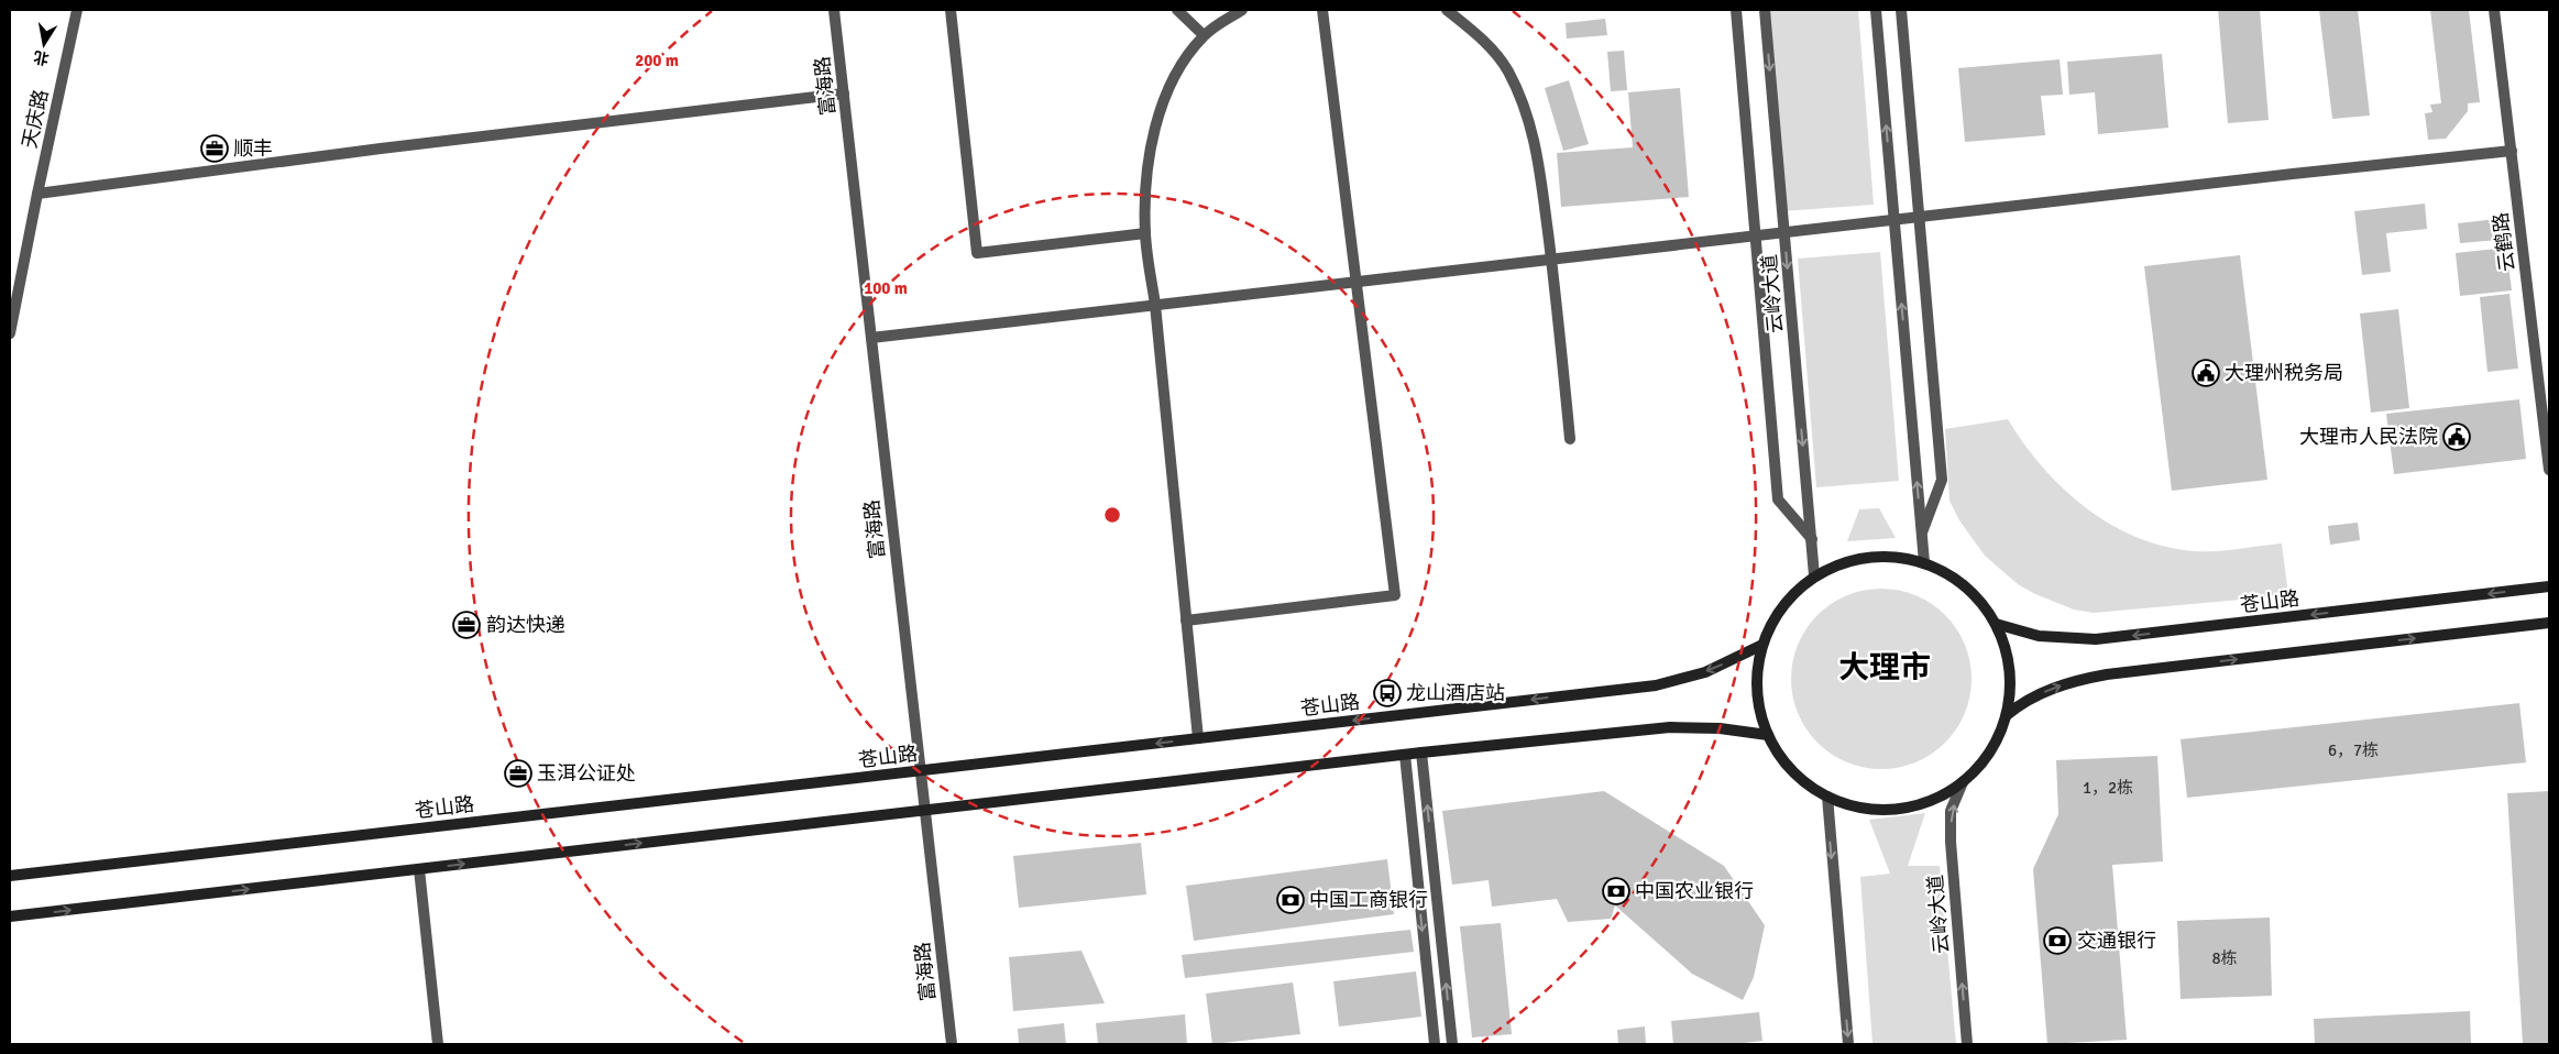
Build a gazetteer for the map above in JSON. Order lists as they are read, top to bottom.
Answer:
{
  "streets": {
    "main road": ["苍山路"],
    "street": [
      "富海路",
      "天庆路",
      "云鹤路",
      "云岭大道"
    ]
  },
  "crossings": [
    ["富海路", "苍山路"]
  ],
  "districts": ["大理市"],
  "places": {
    "office": ["顺丰", "韵达快递", "玉洱公证处"],
    "public building": ["大理州税务局", "大理市人民法院"],
    "bus stop": ["龙山酒店站"],
    "bank": ["中国农业银行", "中国工商银行", "交通银行"]
  },
  "house_numbers": ["6，7栋", "1，2栋", "8栋"],
  "north": "bottom",
  "rings": ["200 m", "100 m"]
}
